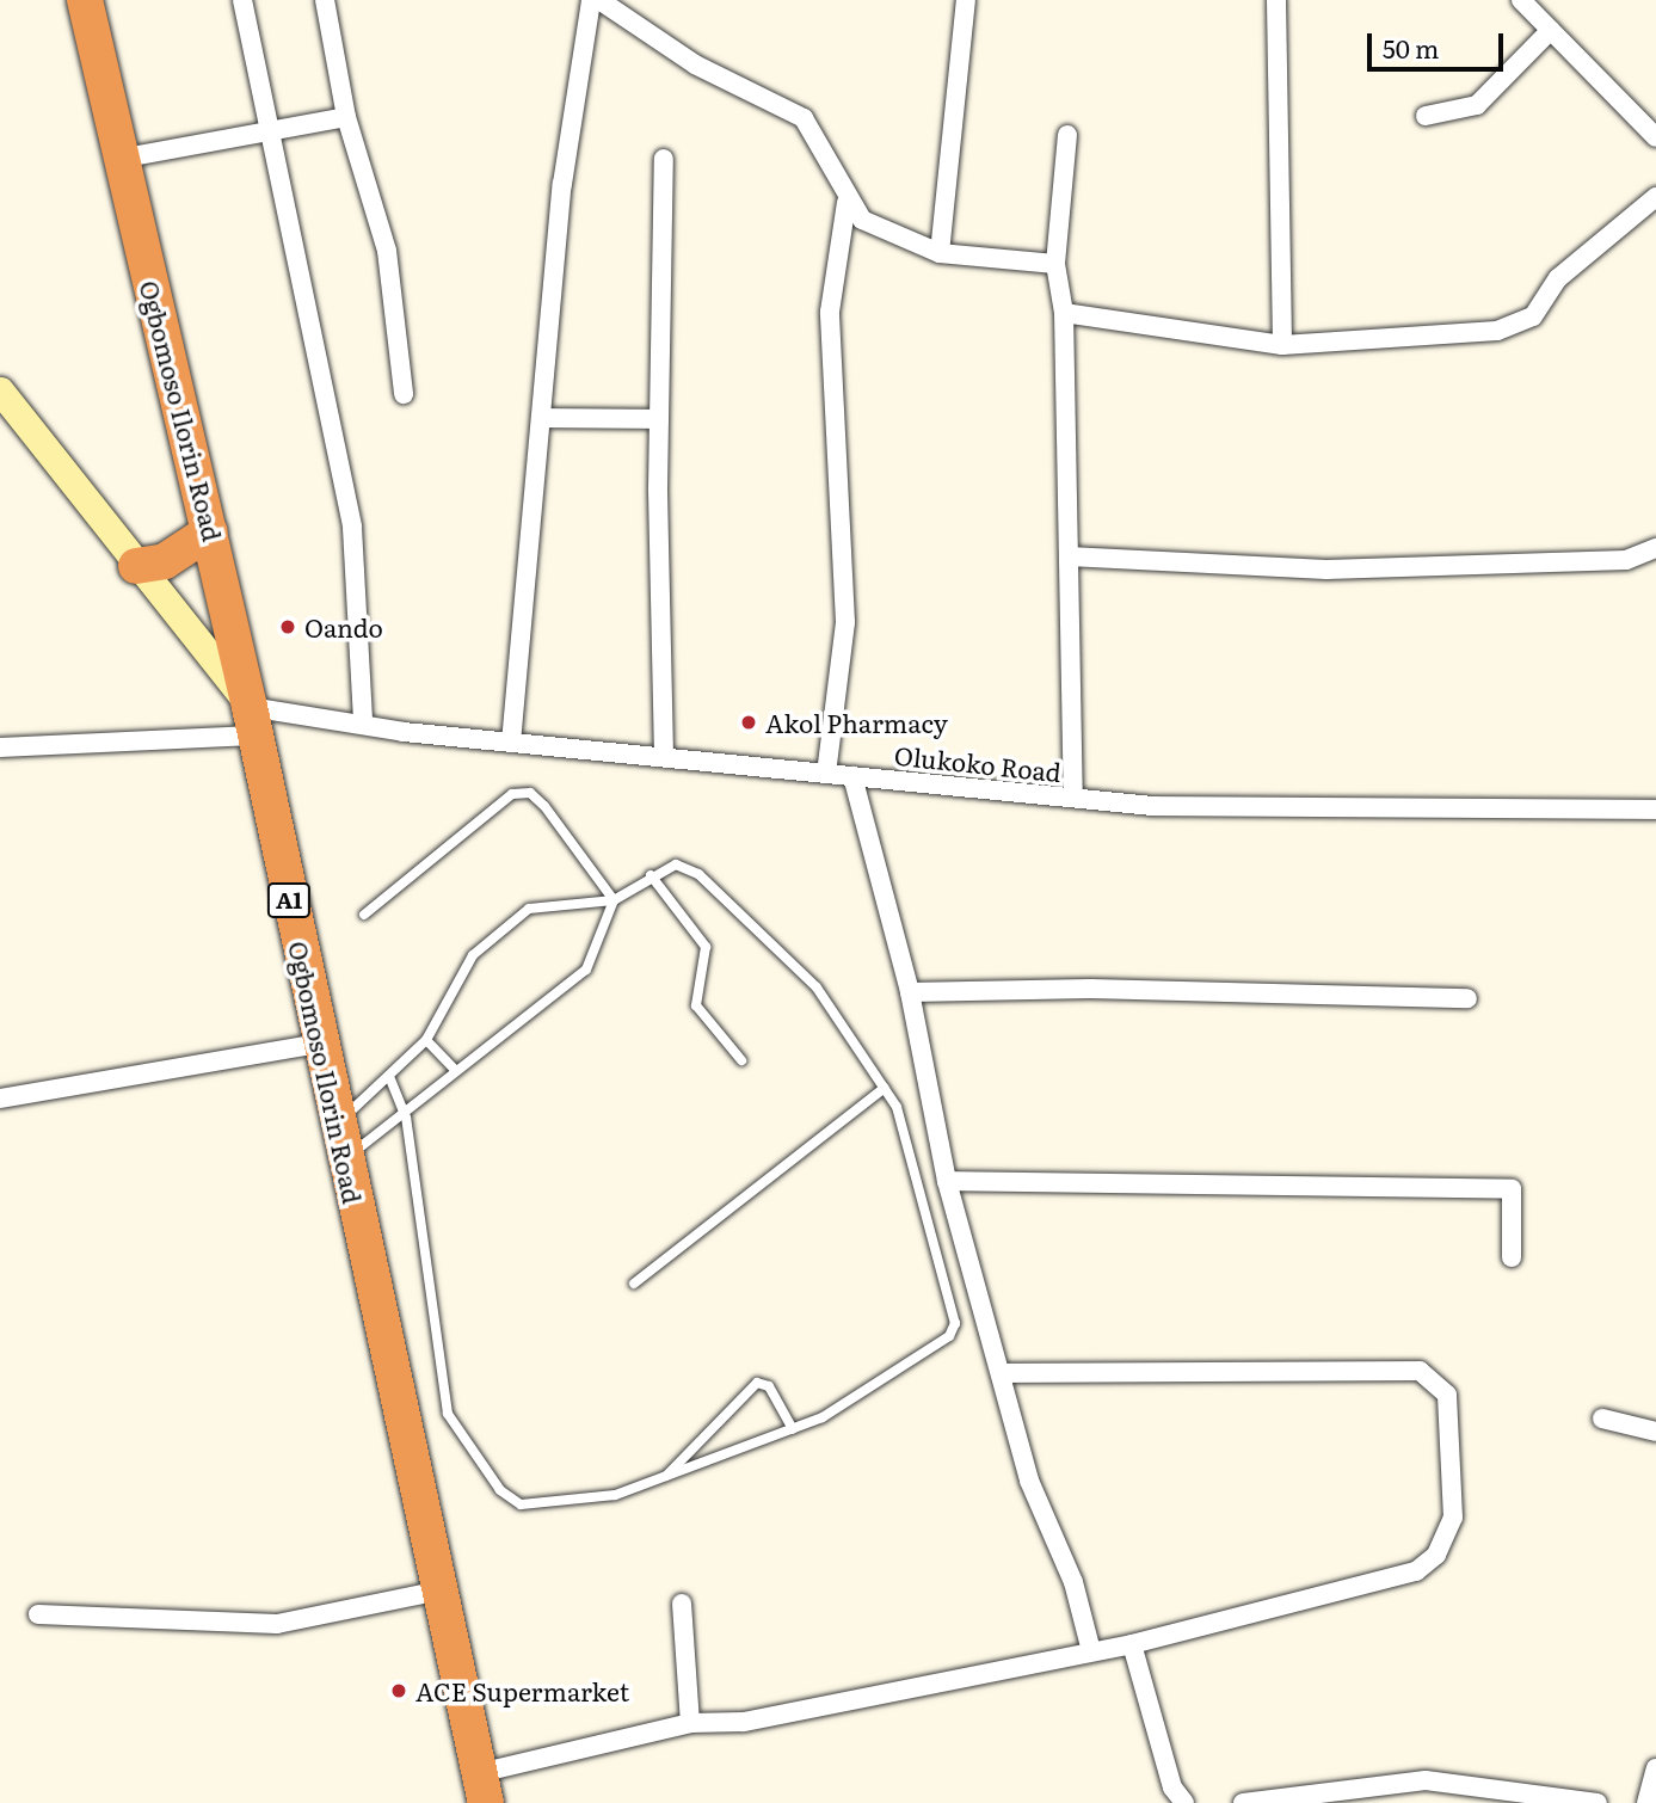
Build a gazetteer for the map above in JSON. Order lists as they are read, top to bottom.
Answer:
{
  "streets": {
    "highway": ["Ogbomoso Ilorin Road", "A1"],
    "street": ["Olukoko Road"]
  },
  "crossings": [
    ["Ogbomoso Ilorin Road", "Olukoko Road"]
  ],
  "places": ["Oando", "Akol Pharmacy", "ACE Supermarket"],
  "scale_bar": "50 m"
}
